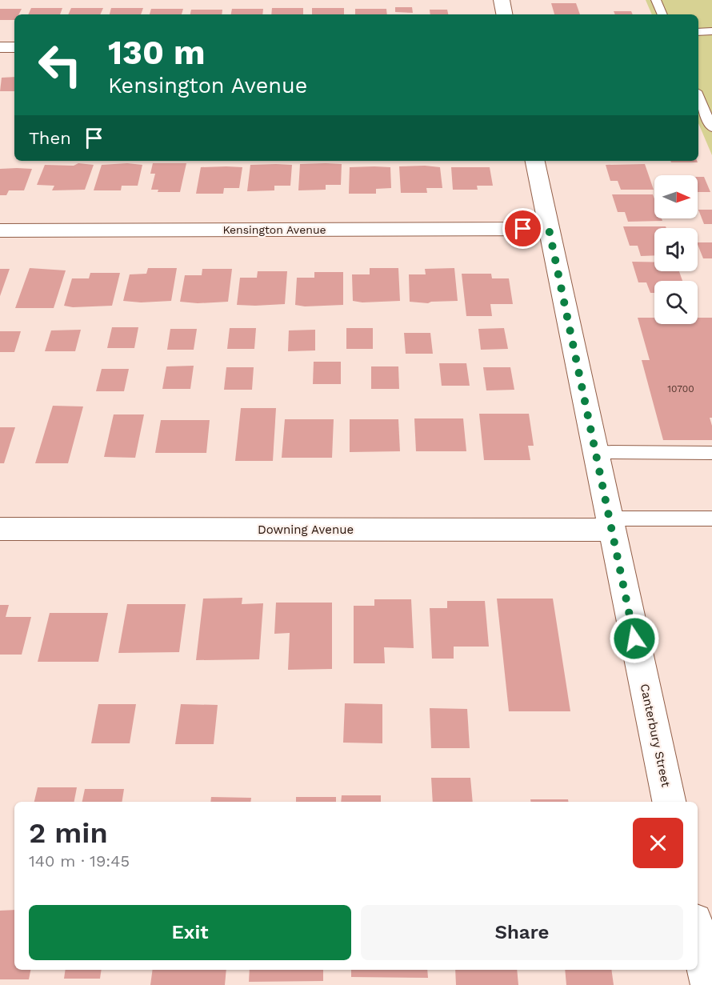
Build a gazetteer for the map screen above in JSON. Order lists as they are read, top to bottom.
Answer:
{
  "streets": {
    "street": ["Kensington Avenue", "Downing Avenue", "Canterbury Street"]
  },
  "crossings": [
    ["Kensington Avenue", "Canterbury Street"],
    ["Downing Avenue", "Canterbury Street"]
  ],
  "house_numbers": ["10700"],
  "north": "right",
  "page": {
    "turn": ["130 m", "Kensington Avenue"],
    "then": "Then",
    "heading": ["2 min", "140 m · 19:45"],
    "buttons": ["Exit", "Share"]
  }
}
